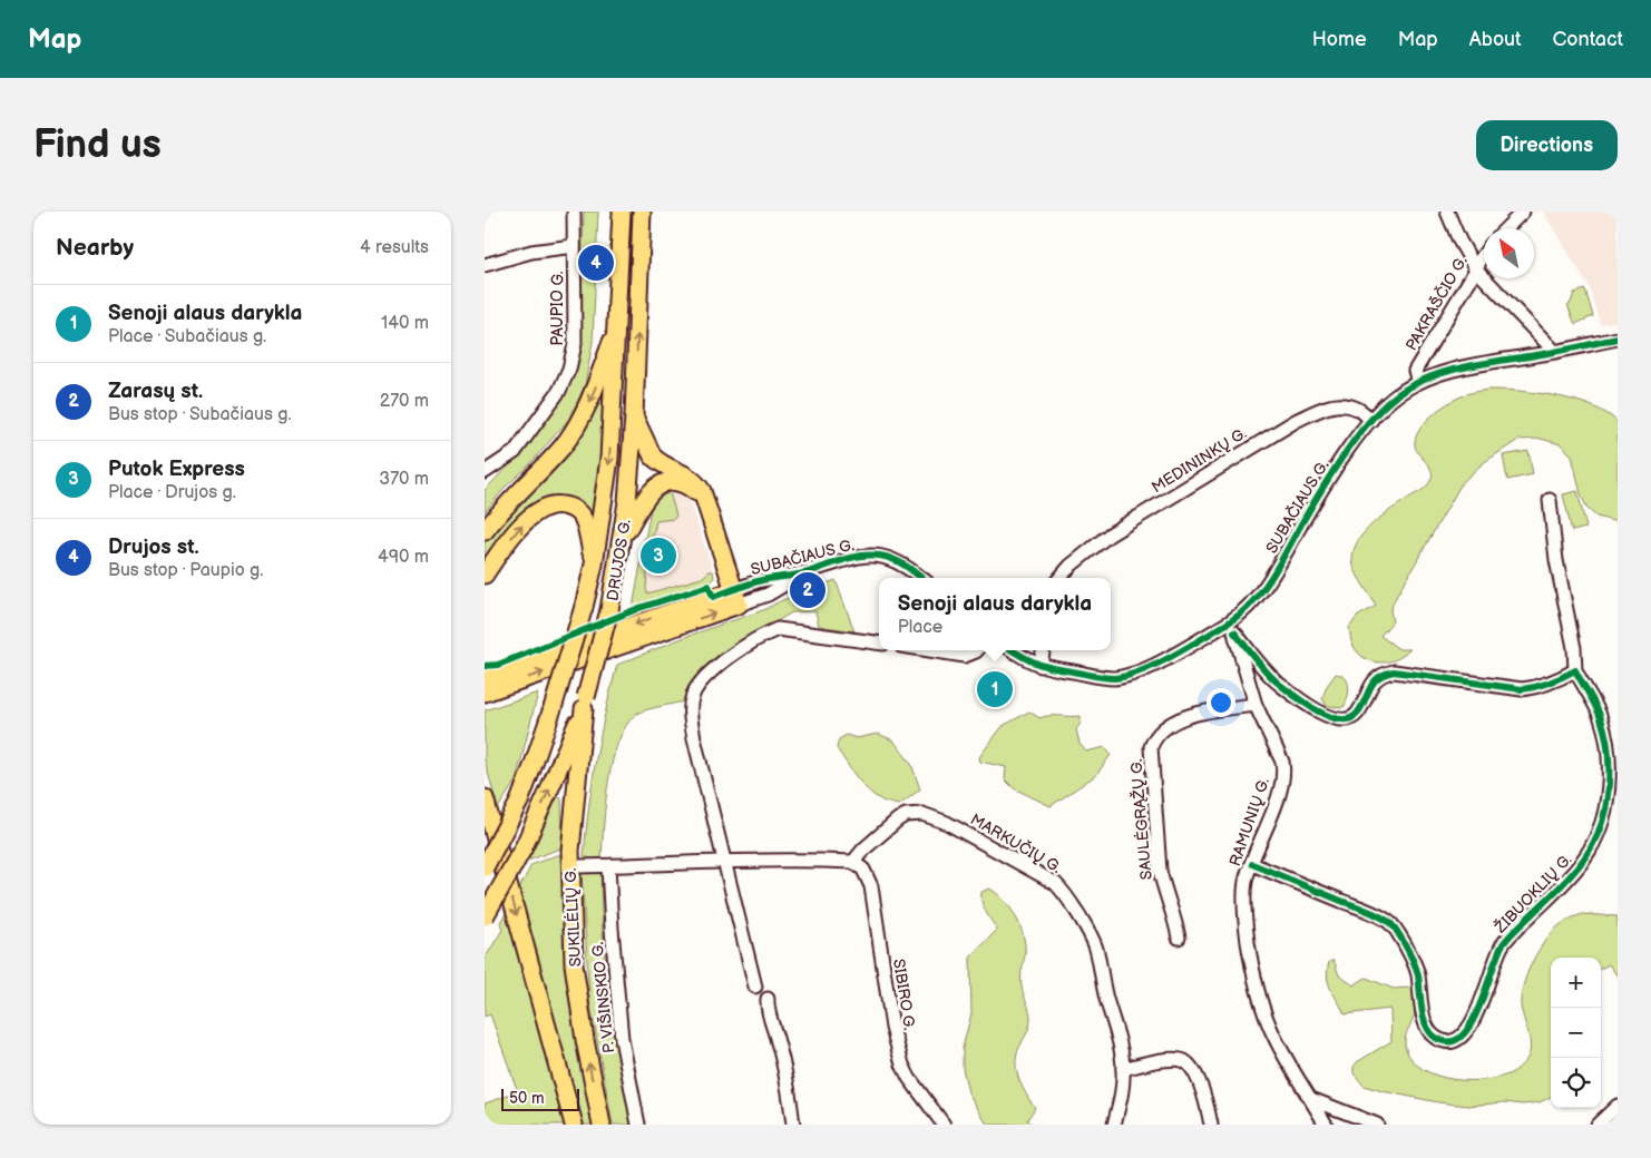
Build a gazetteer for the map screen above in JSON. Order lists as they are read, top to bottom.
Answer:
{
  "streets": {
    "main road": ["SUBAČIAUS G.", "DRUJOS G.", "SUKILĖLIŲ G."],
    "street": [
      "PAKRAŠČIO G.",
      "PAUPIO G.",
      "MEDININKŲ G.",
      "SAULĖGRĄŽŲ G.",
      "RAMUNIŲ G.",
      "MARKUČIŲ G.",
      "ŽIBUOKLIŲ G.",
      "SIBIRO G.",
      "P. VIŠINSKIO G."
    ]
  },
  "crossings": [
    ["PAKRAŠČIO G.", "SUBAČIAUS G."],
    ["MEDININKŲ G.", "SUBAČIAUS G."],
    ["SUBAČIAUS G.", "RAMUNIŲ G."],
    ["DRUJOS G.", "SUKILĖLIŲ G."],
    ["SAULĖGRĄŽŲ G.", "RAMUNIŲ G."],
    ["RAMUNIŲ G.", "ŽIBUOKLIŲ G."],
    ["MARKUČIŲ G.", "SIBIRO G."]
  ],
  "scale_bar": "50 m",
  "north": "top left",
  "page": {
    "header": "Map",
    "nav": [
      "Home",
      "Map",
      "About",
      "Contact"
    ],
    "buttons": "Directions",
    "title": "Find us",
    "heading": ["Nearby", "4 results"],
    "pins": [
      "4",
      "3",
      "2",
      "1"
    ],
    "list": [
      {
        "mark": "1",
        "name": "Senoji alaus darykla",
        "note": "Place · Subačiaus g.",
        "value": "140 m"
      },
      {
        "mark": "2",
        "name": "Zarasų st.",
        "note": "Bus stop · Subačiaus g.",
        "value": "270 m"
      },
      {
        "mark": "3",
        "name": "Putok Express",
        "note": "Place · Drujos g.",
        "value": "370 m"
      },
      {
        "mark": "4",
        "name": "Drujos st.",
        "note": "Bus stop · Paupio g.",
        "value": "490 m"
      }
    ],
    "popup": ["Senoji alaus darykla", "Place"],
    "map_buttons": ["+", "−"],
    "scale": "50 m"
  }
}
